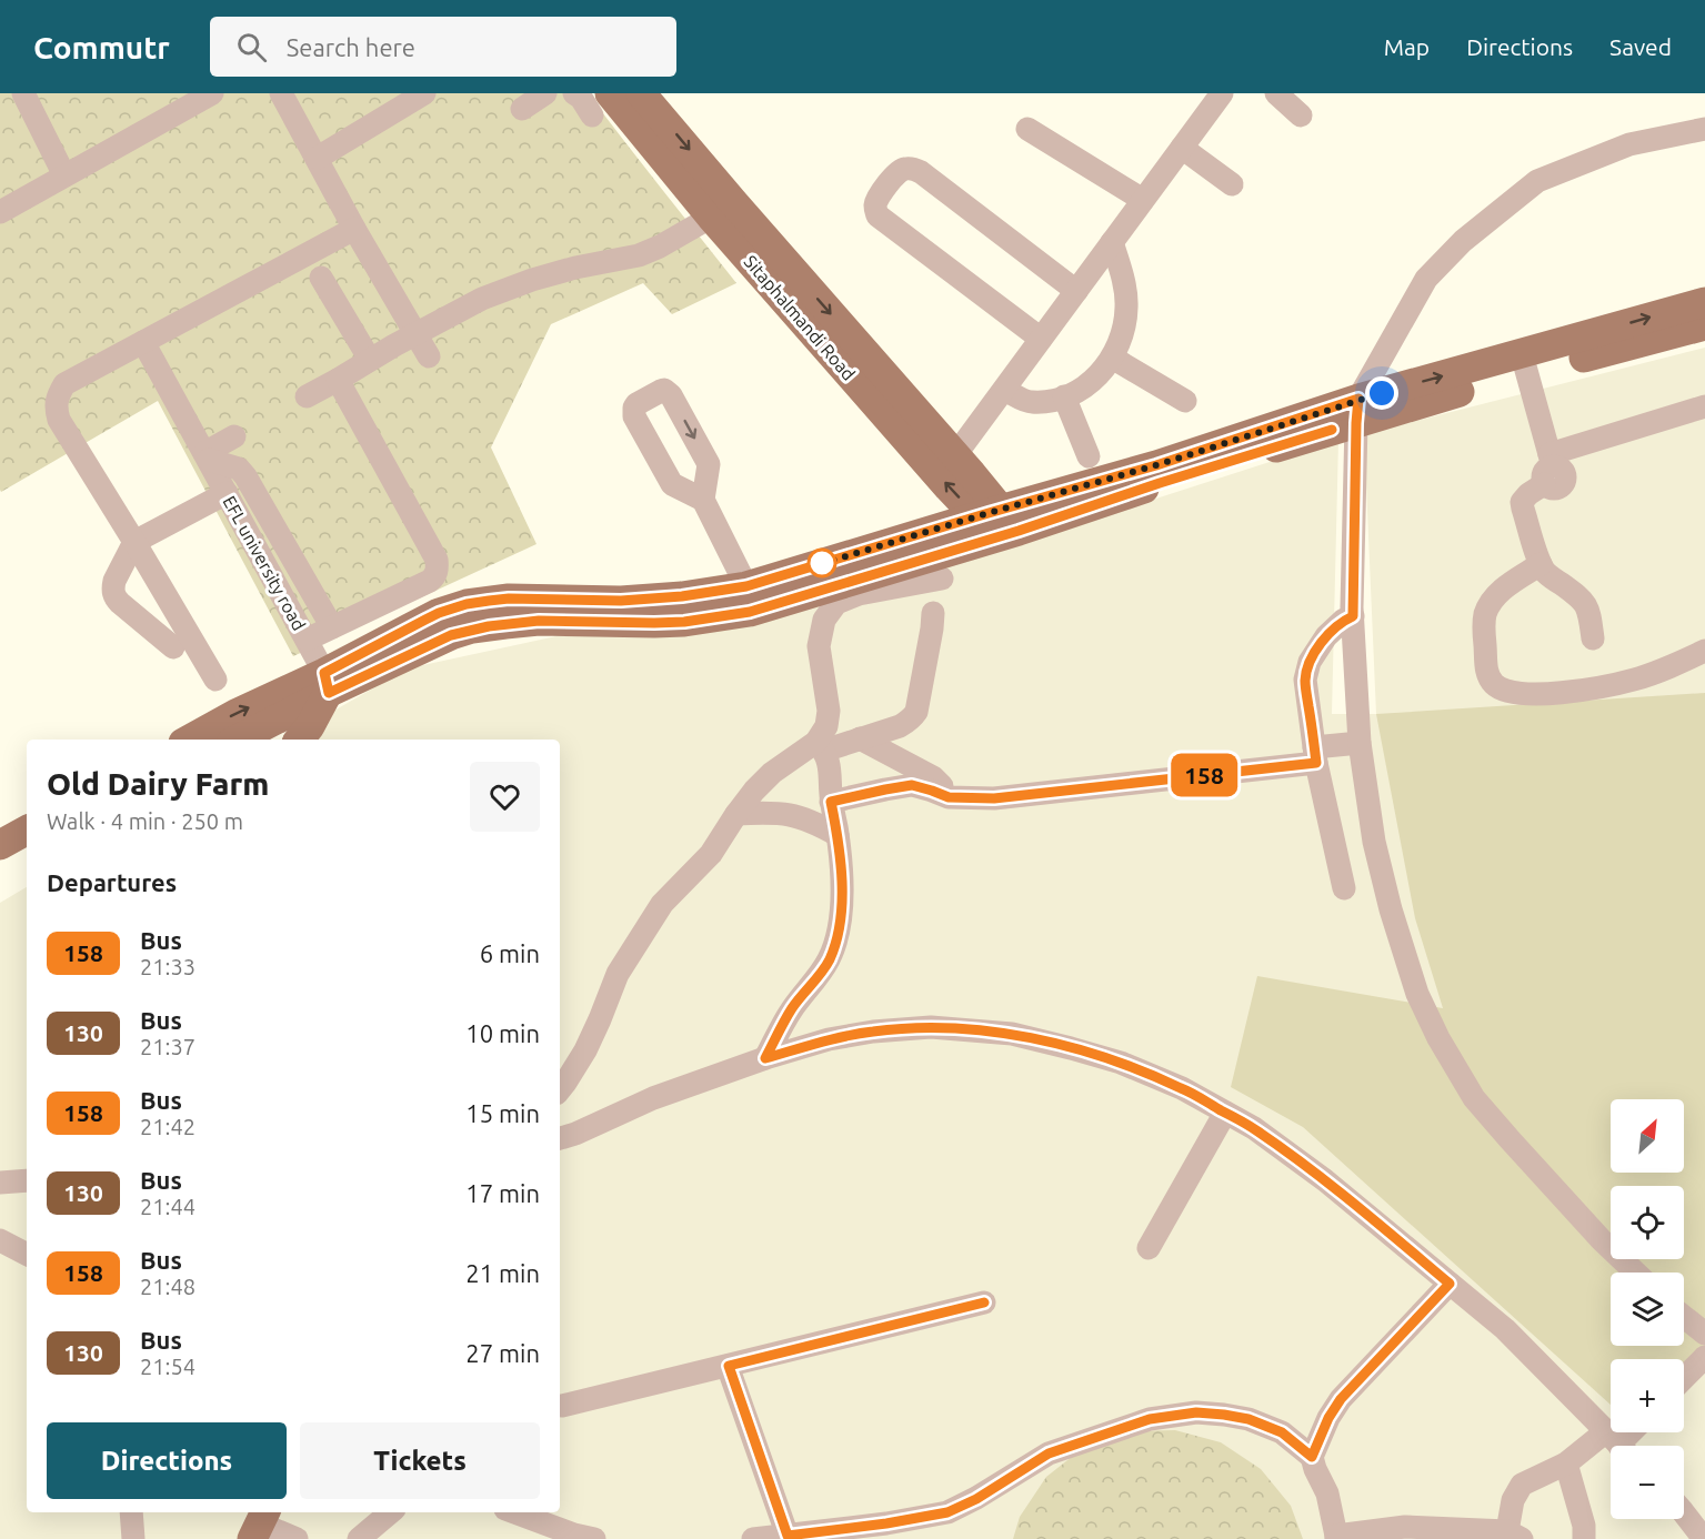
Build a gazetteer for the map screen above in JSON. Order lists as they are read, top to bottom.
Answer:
{
  "streets": {
    "main road": ["Sitaphalmandi Road"],
    "street": ["EFL university road"]
  },
  "lines": ["bus line 158"],
  "north": "top right",
  "page": {
    "header": "Commutr",
    "search": "Search here",
    "nav": ["Map", "Directions", "Saved"],
    "on_map": "158",
    "heading": [
      ["Old Dairy Farm", "Walk · 4 min · 250 m"],
      "Departures"
    ],
    "list": [
      {
        "mark": "158",
        "name": "Bus",
        "note": "21:33",
        "value": "6 min"
      },
      {
        "mark": "130",
        "name": "Bus",
        "note": "21:37",
        "value": "10 min"
      },
      {
        "mark": "158",
        "name": "Bus",
        "note": "21:42",
        "value": "15 min"
      },
      {
        "mark": "130",
        "name": "Bus",
        "note": "21:44",
        "value": "17 min"
      },
      {
        "mark": "158",
        "name": "Bus",
        "note": "21:48",
        "value": "21 min"
      },
      {
        "mark": "130",
        "name": "Bus",
        "note": "21:54",
        "value": "27 min"
      }
    ],
    "map_buttons": ["+", "−"],
    "buttons": ["Directions", "Tickets"]
  }
}
